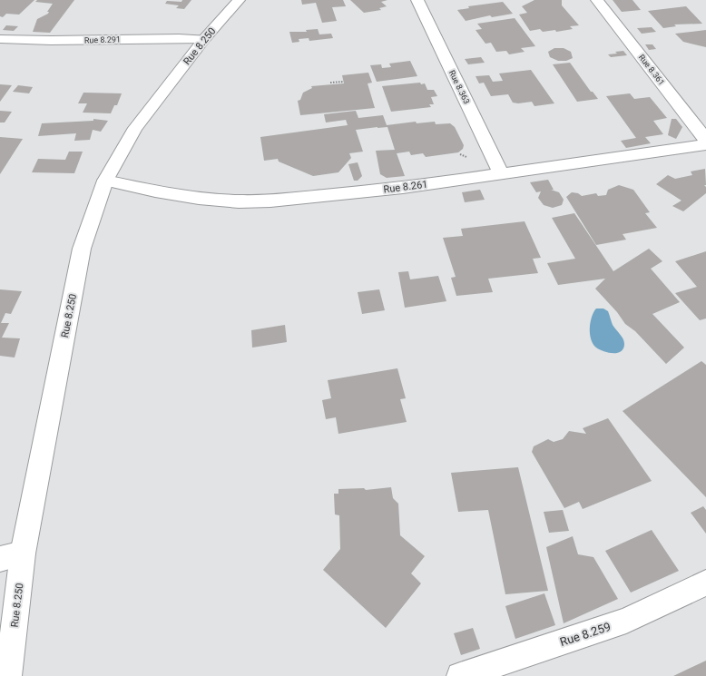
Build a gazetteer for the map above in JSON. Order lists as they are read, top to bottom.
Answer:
{
  "streets": {
    "street": [
      "Rue 8.291",
      "Rue 8.250",
      "Rue 8.361",
      "Rue 8.363",
      "Rue 8.261",
      "Rue 8.259"
    ]
  },
  "crossings": [
    ["Rue 8.291", "Rue 8.250"],
    ["Rue 8.250", "Rue 8.261"],
    ["Rue 8.363", "Rue 8.261"]
  ]
}
